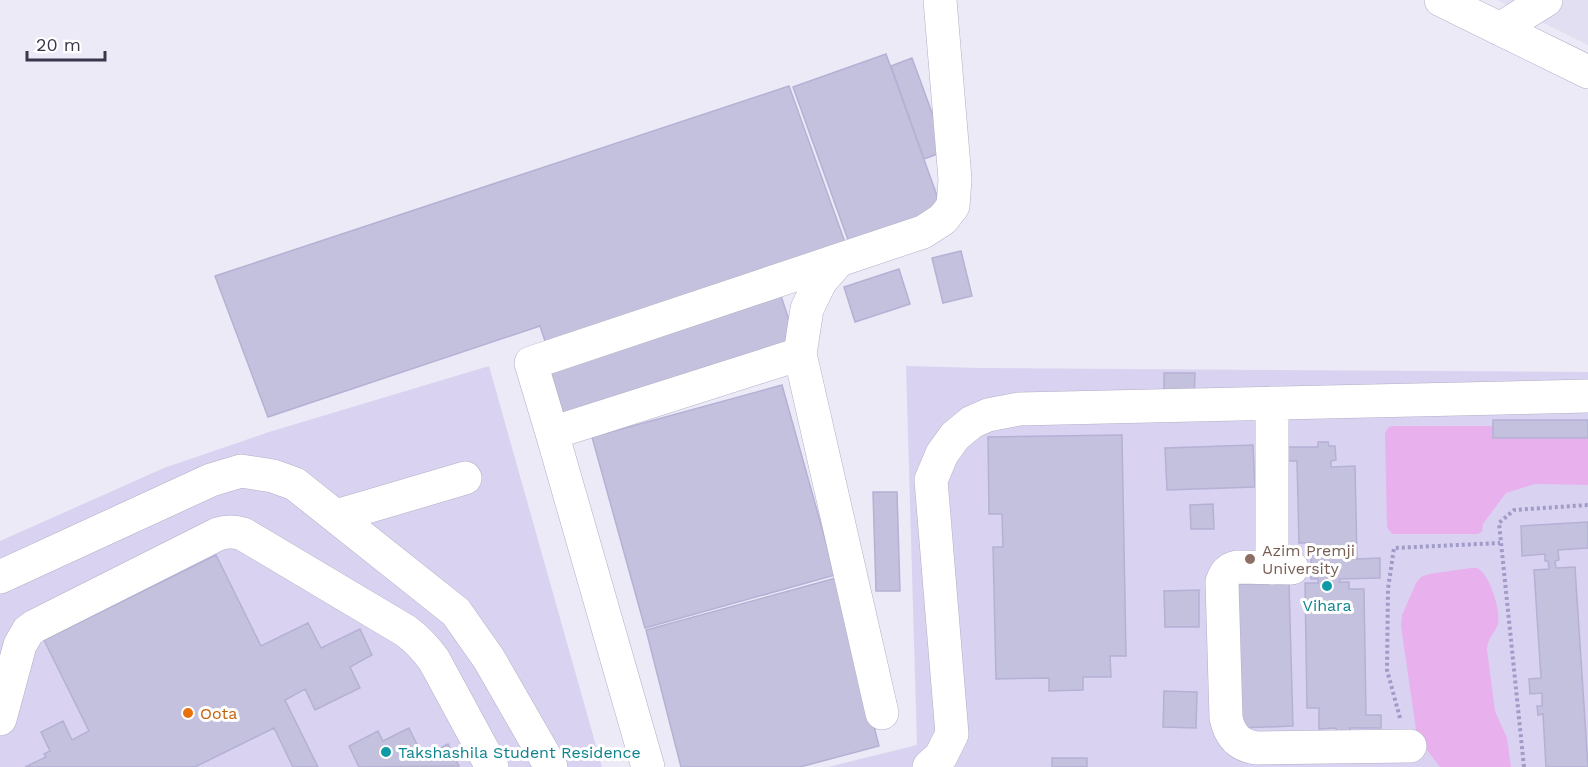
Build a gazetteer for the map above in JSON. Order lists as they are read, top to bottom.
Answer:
{
  "places": [
    "Azim Premji University",
    "Vihara",
    "Oota",
    "Takshashila Student Residence"
  ],
  "scale_bar": "20 m"
}
